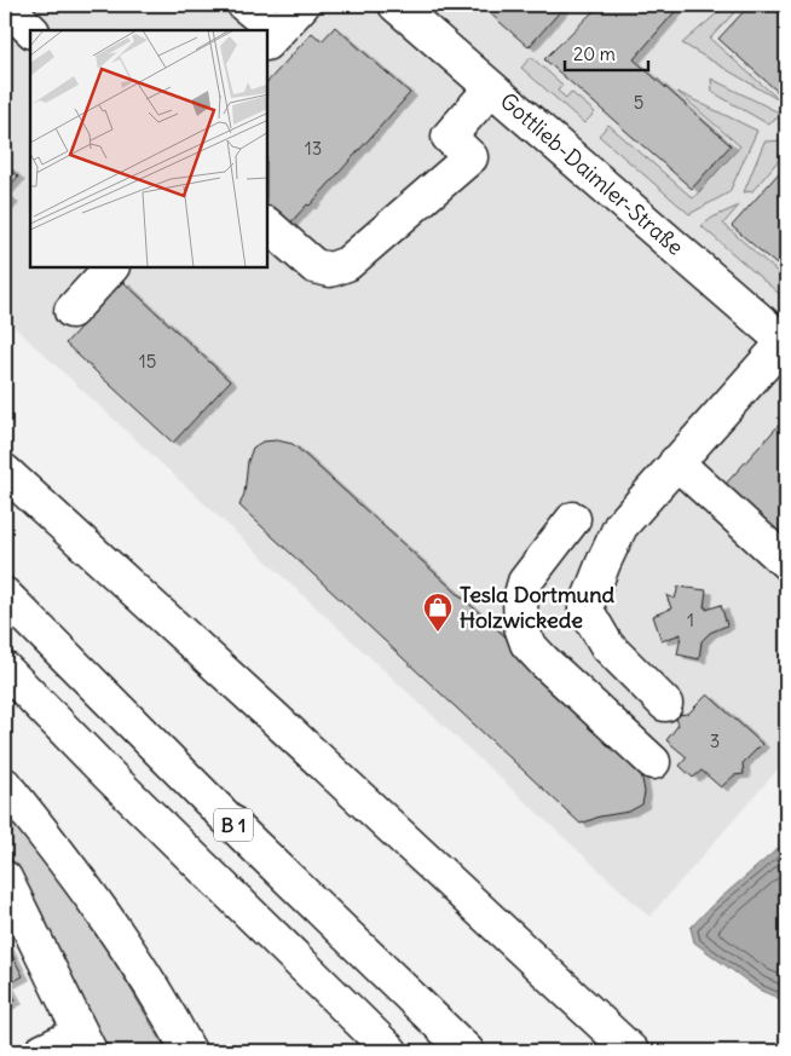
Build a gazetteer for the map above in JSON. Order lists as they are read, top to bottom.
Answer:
{
  "streets": {
    "main road": ["Gottlieb-Daimler-Straße", "B 1"]
  },
  "places": {
    "shop": ["Tesla Dortmund Holzwickede"]
  },
  "house_numbers": [
    "5",
    "13",
    "15",
    "1",
    "3"
  ],
  "scale_bar": "20 m"
}
